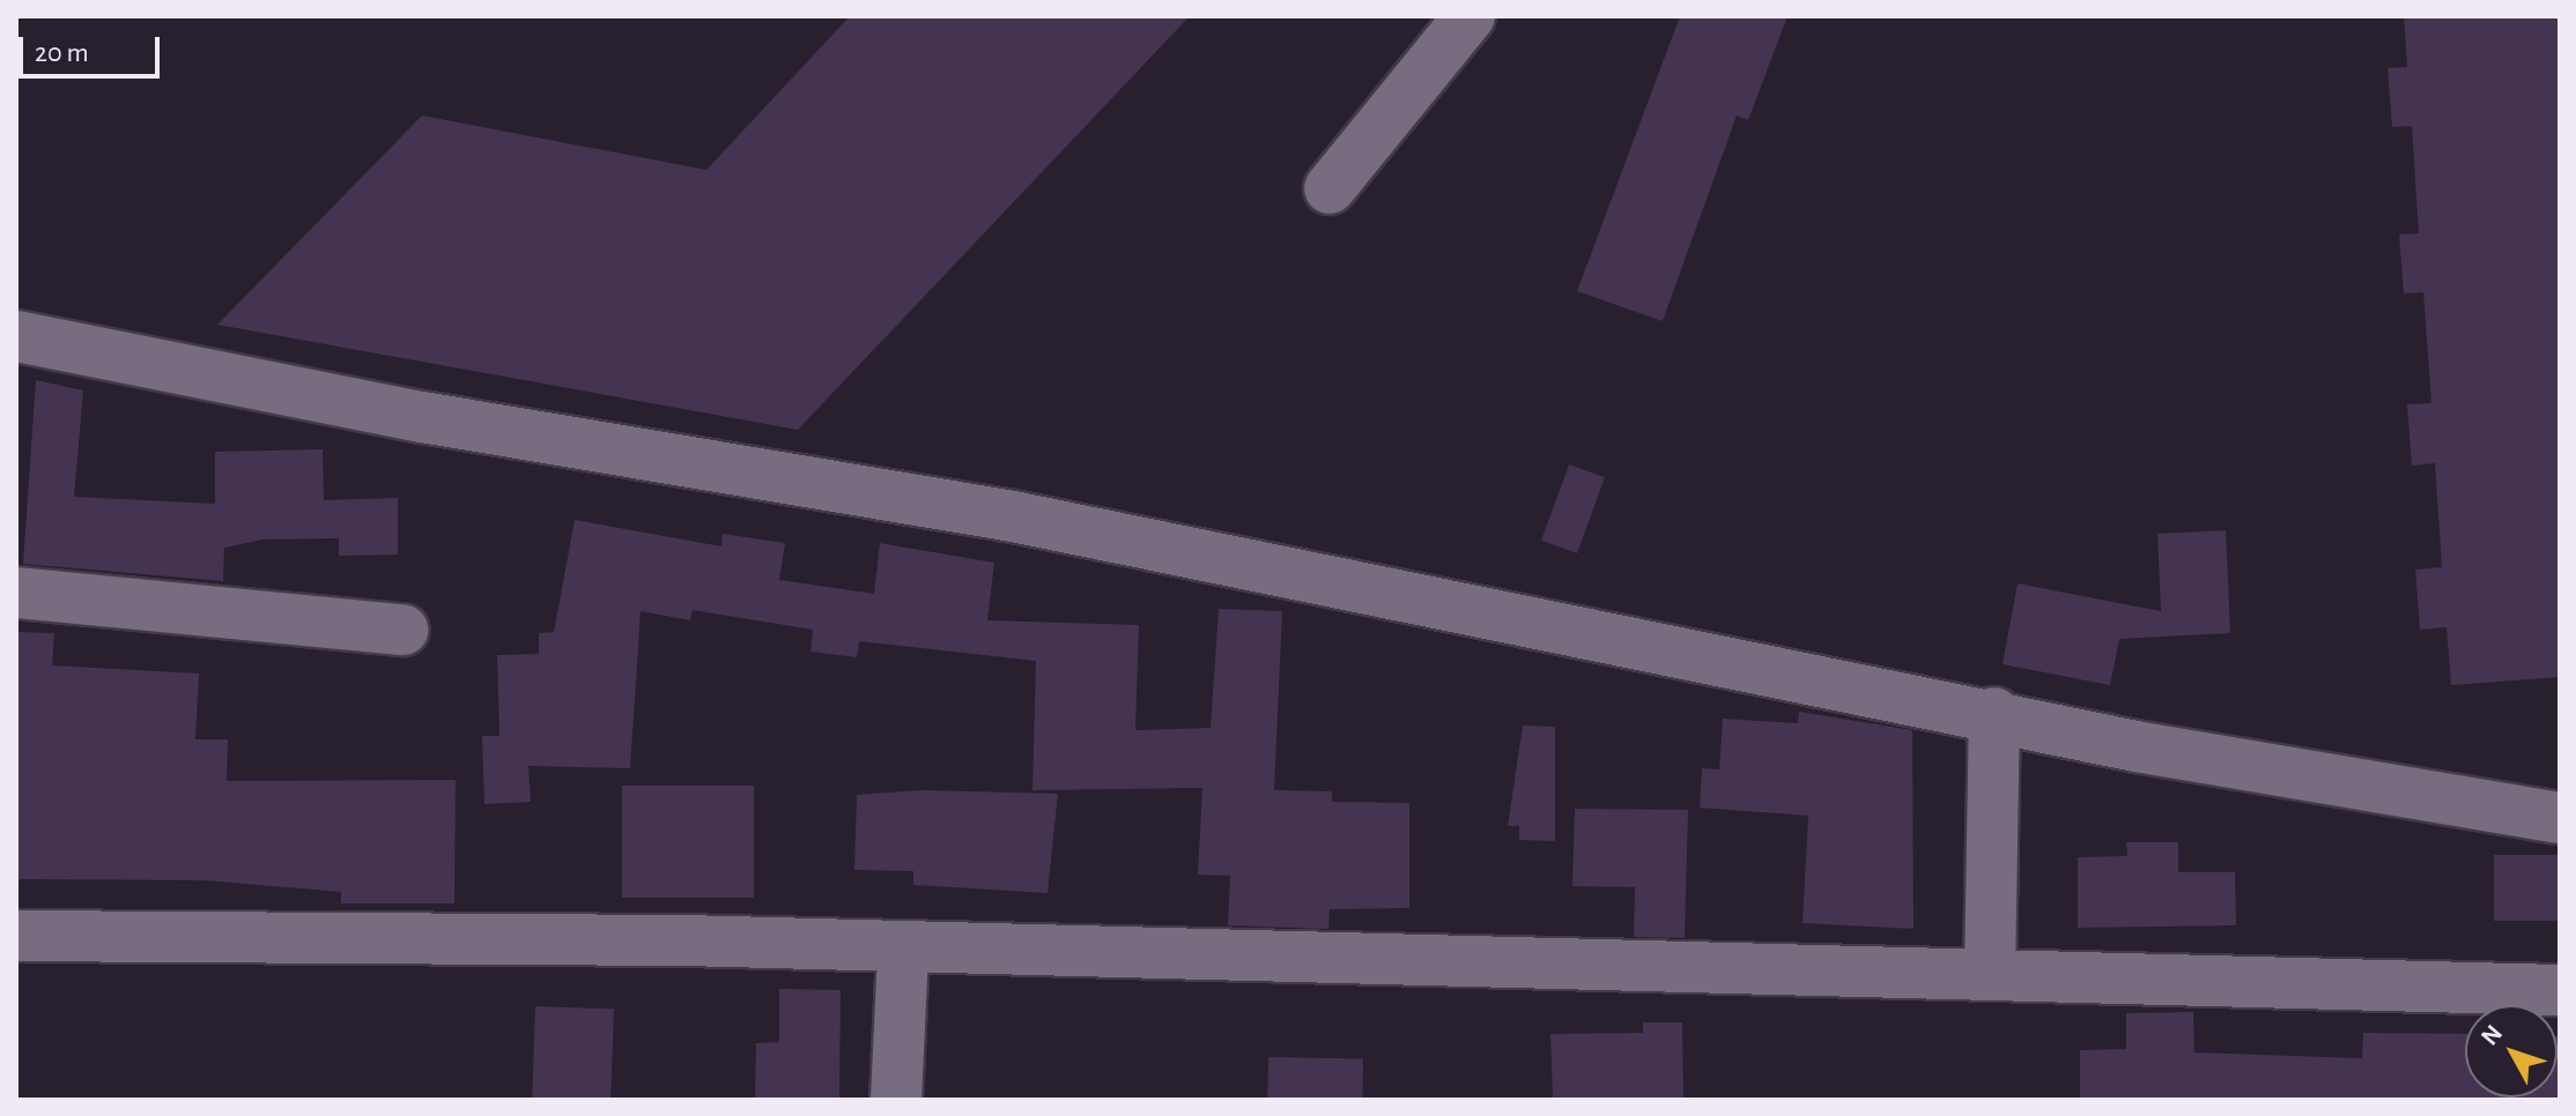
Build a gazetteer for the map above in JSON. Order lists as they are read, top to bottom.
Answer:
{
  "scale_bar": "20 m",
  "north": "top left"
}
